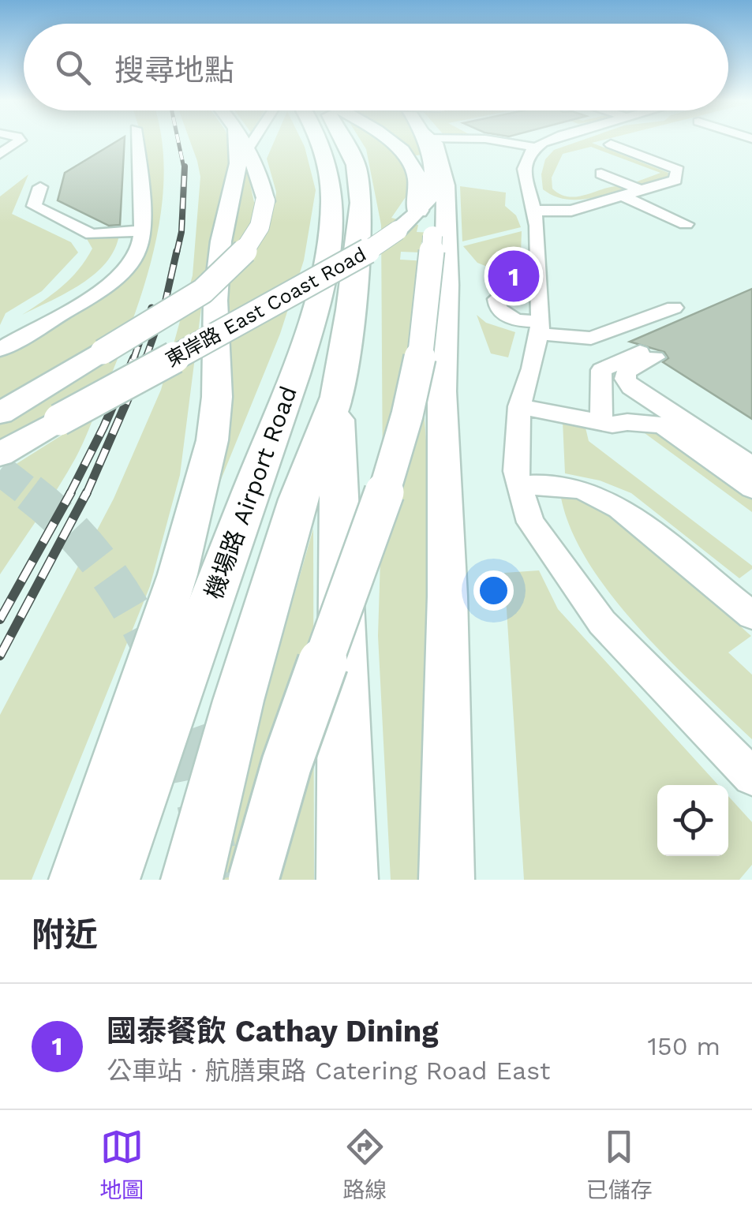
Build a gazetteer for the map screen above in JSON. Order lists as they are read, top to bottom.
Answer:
{
  "streets": {
    "highway": ["機場路 Airport Road"],
    "main road": ["東岸路 East Coast Road"]
  },
  "page": {
    "search": "搜尋地點",
    "pins": "1",
    "heading": "附近",
    "list": [
      {
        "mark": "1",
        "name": "國泰餐飲 Cathay Dining",
        "note": "公車站 · 航膳東路 Catering Road East",
        "value": "150 m"
      }
    ],
    "nav": ["地圖", "路線", "已儲存"]
  }
}
